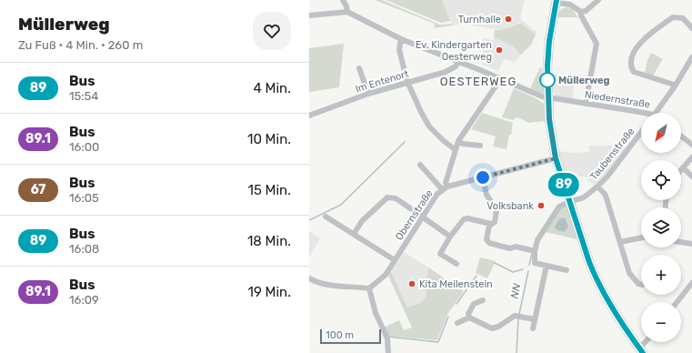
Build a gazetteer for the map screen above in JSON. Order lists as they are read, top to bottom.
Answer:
{
  "streets": {
    "street": [
      "Im Entenort",
      "Niedernstraße",
      "Taubenstraße",
      "Obernstraße"
    ]
  },
  "districts": ["OESTERWEG"],
  "water": ["NN"],
  "places": [
    "Turnhalle",
    "Ev. Kindergarten Oesterweg",
    "Müllerweg",
    "Volksbank",
    "Kita Meilenstein"
  ],
  "lines": ["bus line 89"],
  "scale_bar": "100 m",
  "north": "bottom left",
  "page": {
    "heading": ["Müllerweg", "Zu Fuß · 4 Min. · 260 m"],
    "on_map": "89",
    "list": [
      {
        "mark": "89",
        "name": "Bus",
        "note": "15:54",
        "value": "4 Min."
      },
      {
        "mark": "89.1",
        "name": "Bus",
        "note": "16:00",
        "value": "10 Min."
      },
      {
        "mark": "67",
        "name": "Bus",
        "note": "16:05",
        "value": "15 Min."
      },
      {
        "mark": "89",
        "name": "Bus",
        "note": "16:08",
        "value": "18 Min."
      },
      {
        "mark": "89.1",
        "name": "Bus",
        "note": "16:09",
        "value": "19 Min."
      }
    ],
    "map_buttons": ["+", "−"],
    "scale": "100 m"
  }
}
